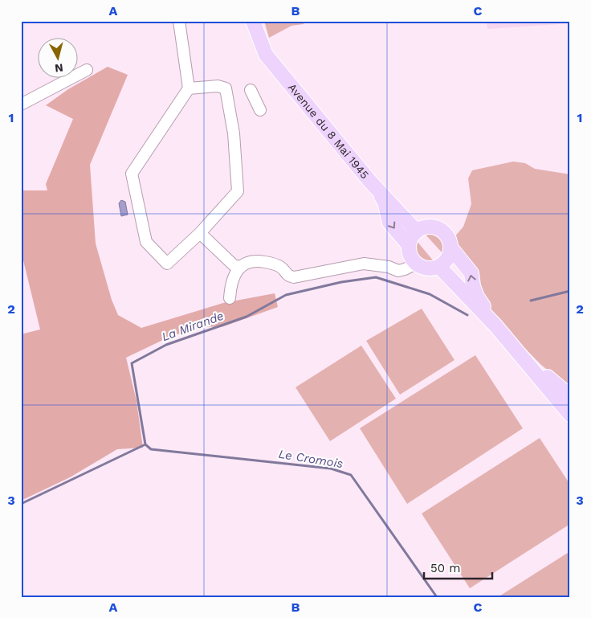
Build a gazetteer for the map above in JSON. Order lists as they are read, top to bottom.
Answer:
{
  "streets": {
    "main road": ["Avenue du 8 Mai 1945"]
  },
  "water": ["La Mirande", "Le Cromois"],
  "scale_bar": "50 m",
  "north": "bottom",
  "grid": {
    "columns": ["A", "B", "C"],
    "rows": ["1", "2", "3"]
  }
}
